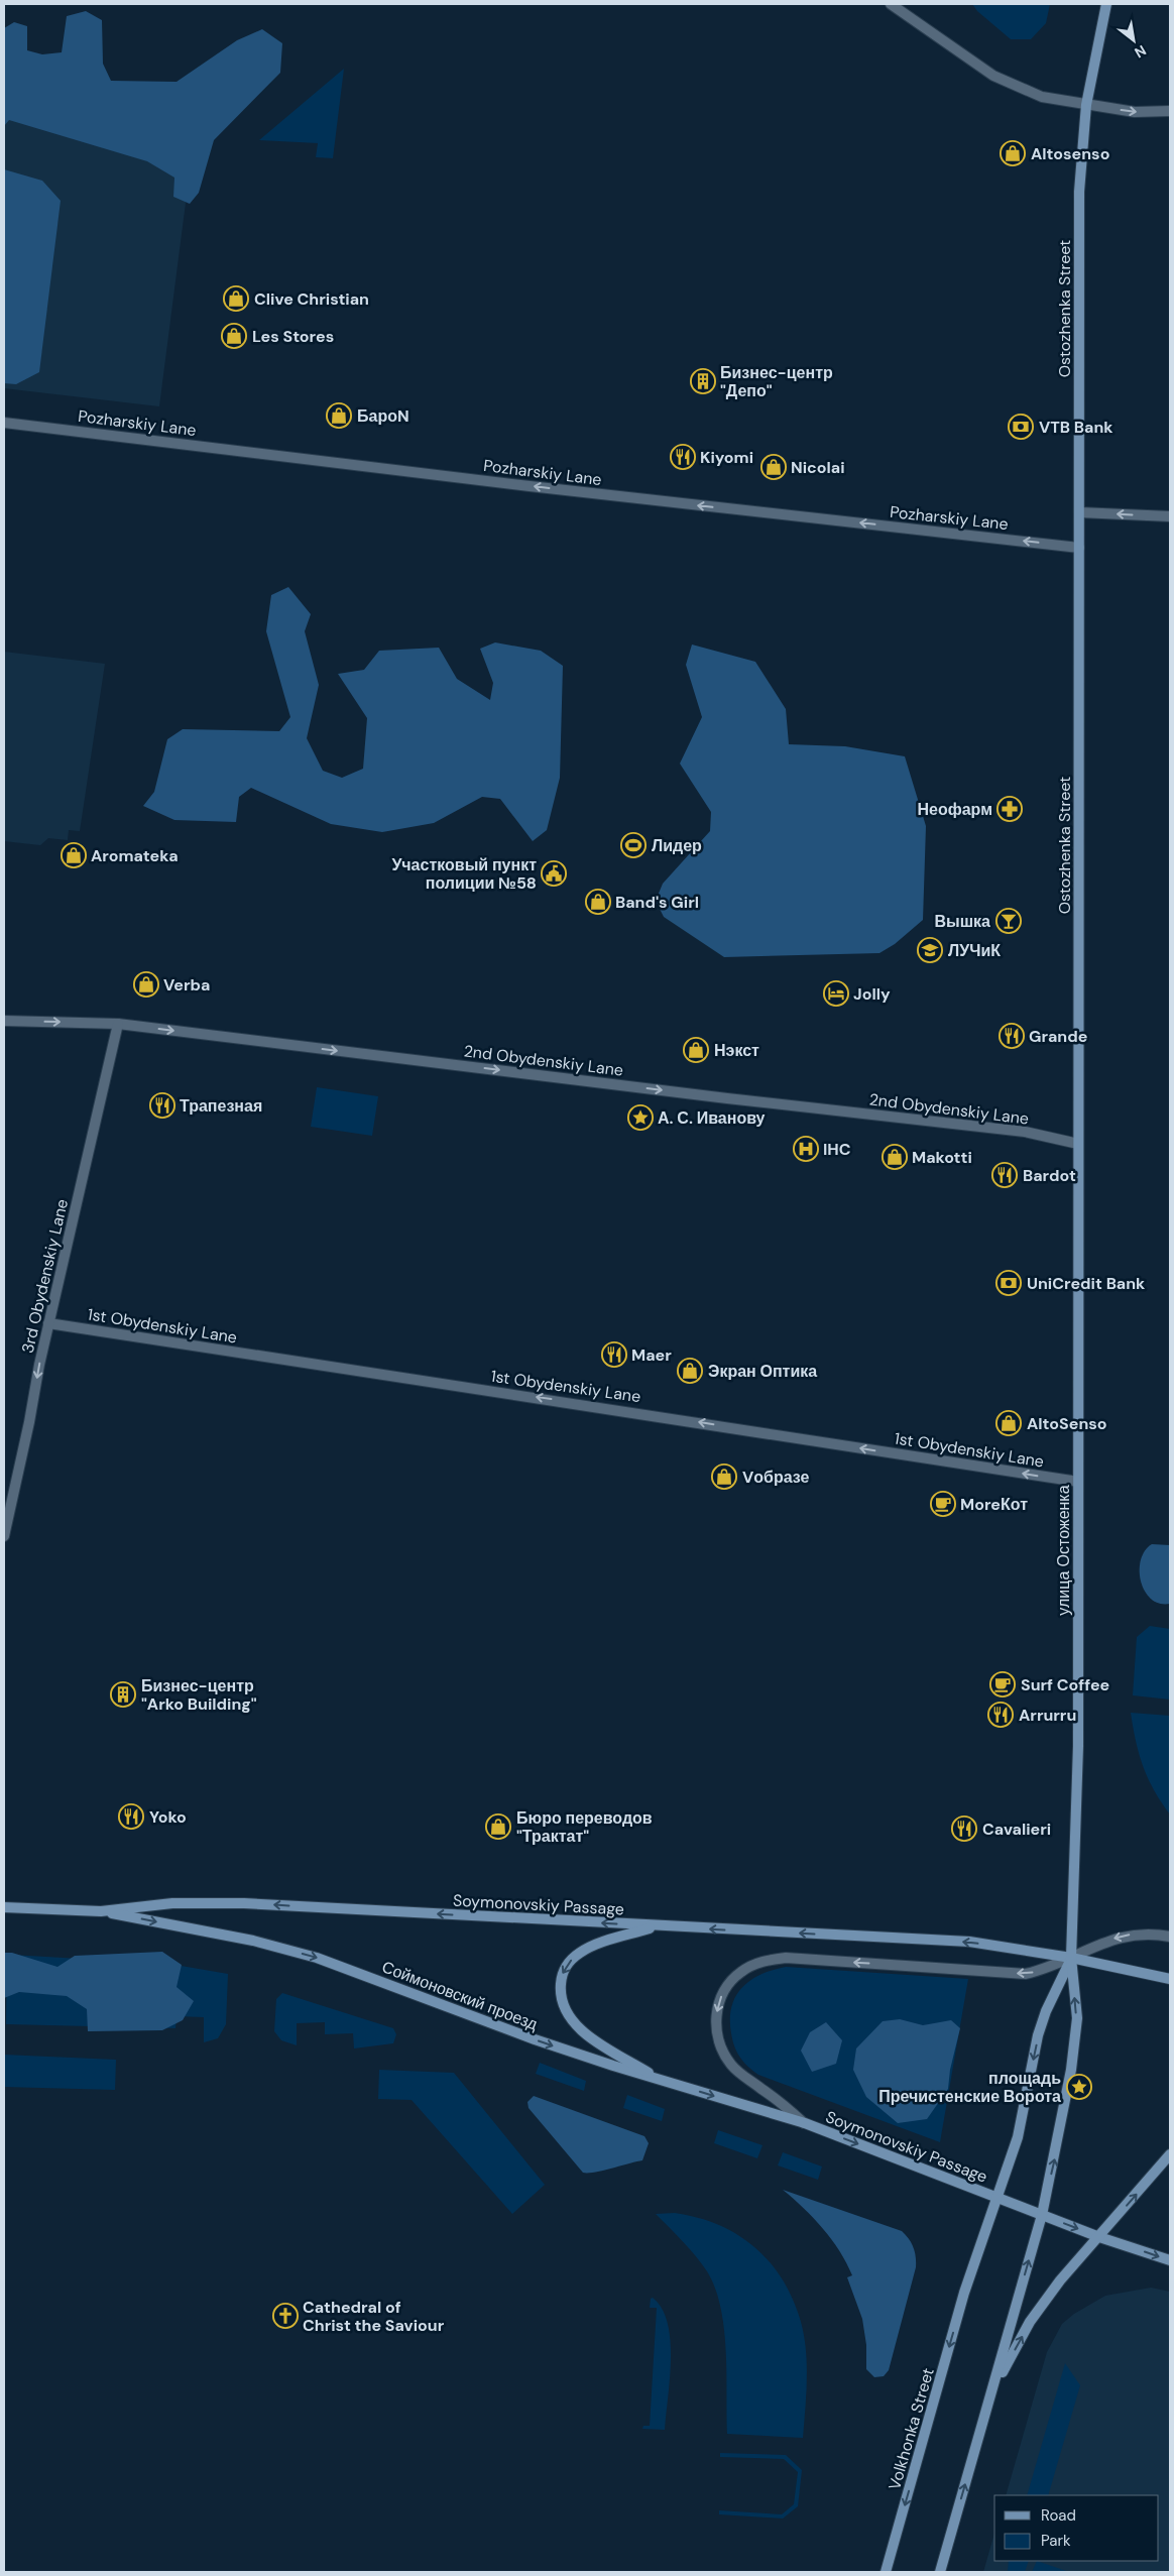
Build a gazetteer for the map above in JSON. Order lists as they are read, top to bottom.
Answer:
{
  "streets": {
    "main road": [
      "Ostozhenka Street",
      "улица Остоженка",
      "Soymonovskiy Passage",
      "Соймоновский проезд"
    ],
    "street": [
      "Pozharskiy Lane",
      "2nd Obydenskiy Lane",
      "3rd Obydenskiy Lane",
      "1st Obydenskiy Lane"
    ]
  },
  "crossings": [
    ["Ostozhenka Street", "Pozharskiy Lane"],
    ["Ostozhenka Street", "2nd Obydenskiy Lane"],
    ["Ostozhenka Street", "улица Остоженка"],
    ["2nd Obydenskiy Lane", "3rd Obydenskiy Lane"],
    ["2nd Obydenskiy Lane", "улица Остоженка"],
    ["3rd Obydenskiy Lane", "1st Obydenskiy Lane"],
    ["1st Obydenskiy Lane", "улица Остоженка"],
    ["улица Остоженка", "Soymonovskiy Passage"],
    ["Soymonovskiy Passage", "Соймоновский проезд"]
  ],
  "one_way": [
    "Pozharskiy Lane",
    "2nd Obydenskiy Lane",
    "3rd Obydenskiy Lane",
    "1st Obydenskiy Lane",
    "Соймоновский проезд"
  ],
  "places": {
    "shop": [
      "Altosenso",
      "Clive Christian",
      "Les Stores",
      "БароN",
      "Nicolai",
      "Aromateka",
      "Band's Girl",
      "Verba",
      "Нэкст",
      "Makotti",
      "Экран Оптика",
      "AltoSenso",
      "Vобразе",
      "Бюро переводов \"Трактат\""
    ],
    "building": ["Бизнес-центр \"Депо\"", "Бизнес-центр \"Arko Building\""],
    "bank": ["VTB Bank", "UniCredit Bank"],
    "restaurant": [
      "Kiyomi",
      "Grande",
      "Трапезная",
      "Bardot",
      "Maer",
      "Arrurru",
      "Yoko",
      "Cavalieri"
    ],
    "pharmacy": ["Неофарм"],
    "sports": ["Лидер"],
    "public building": ["Участковый пункт полиции №58"],
    "bar": ["Вышка"],
    "school or university": ["ЛУЧиК"],
    "hotel": ["Jolly"],
    "place": ["А. С. Иванову", "площадь Пречистенские Ворота"],
    "hospital": ["IHC"],
    "cafe": ["MoreКот", "Surf Coffee"],
    "church": ["Cathedral of Christ the Saviour"]
  },
  "legend": ["Road", "Park"],
  "north": "bottom right"
}
